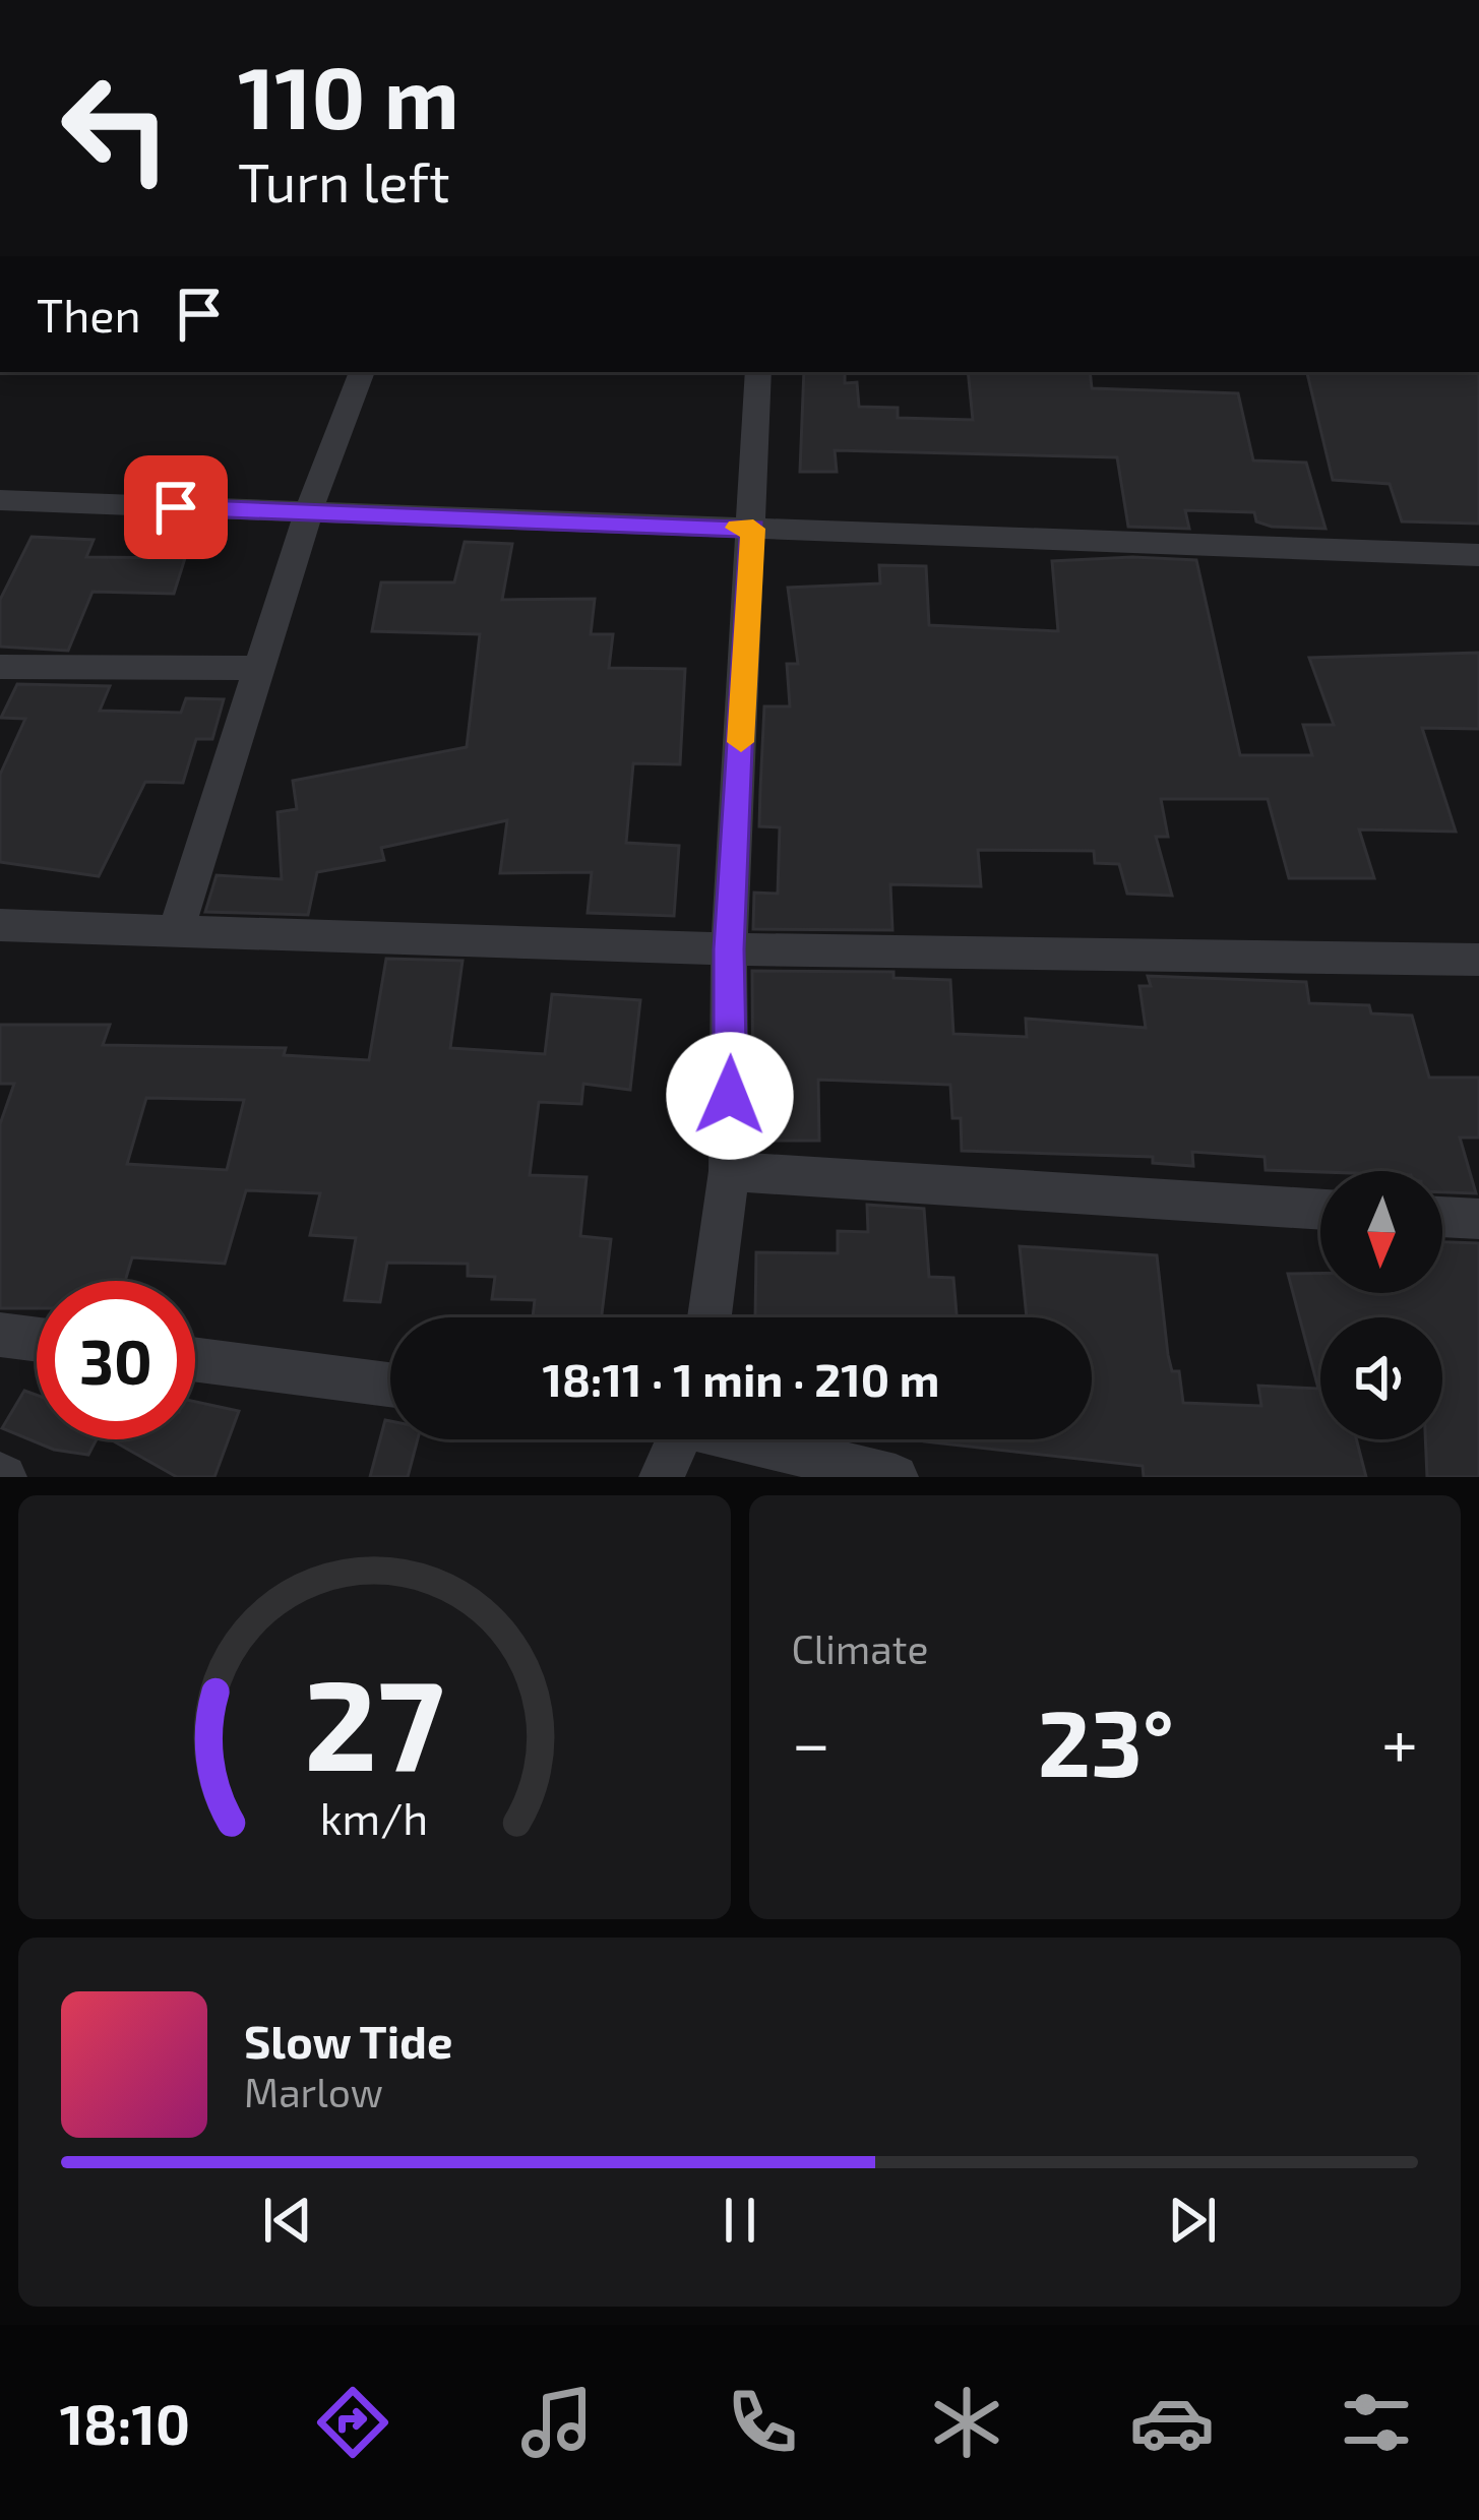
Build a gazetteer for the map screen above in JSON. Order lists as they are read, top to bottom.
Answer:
{
  "north": "bottom",
  "page": {
    "turn": ["110 m", "Turn left"],
    "then": "Then",
    "limit": "30",
    "trip": "18:11 · 1 min · 210 m",
    "tile": "Climate",
    "heat": ["−", "23°", "+"],
    "song": ["Slow Tide", "Marlow"],
    "tabs": "18:10",
    "gauge": ["27", "km/h"]
  }
}
